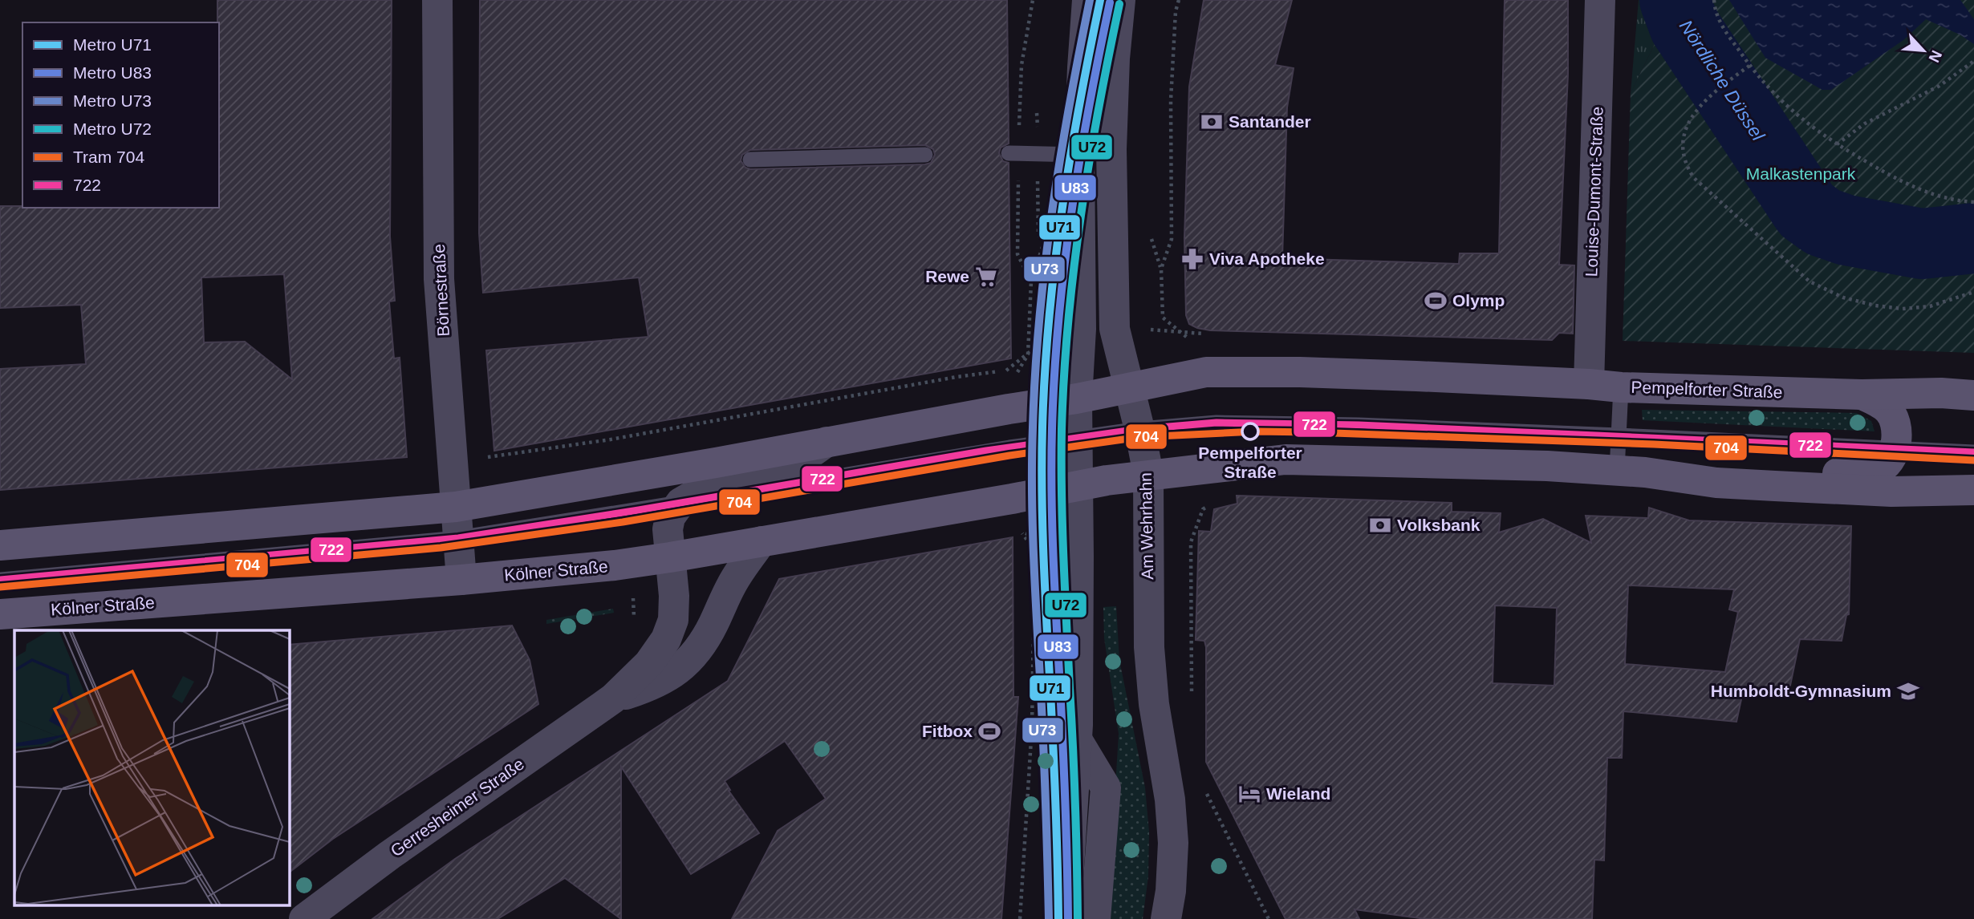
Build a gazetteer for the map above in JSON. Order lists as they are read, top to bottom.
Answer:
{
  "streets": {
    "main road": ["Pempelforter Straße", "Kölner Straße"],
    "street": [
      "Louise-Dumont-Straße",
      "Börnestraße",
      "Am Wehrhahn",
      "Gerresheimer Straße"
    ]
  },
  "crossings": [
    ["Louise-Dumont-Straße", "Pempelforter Straße"],
    ["Börnestraße", "Kölner Straße"],
    ["Pempelforter Straße", "Am Wehrhahn"],
    ["Am Wehrhahn", "Kölner Straße"],
    ["Kölner Straße", "Gerresheimer Straße"]
  ],
  "water": ["Nördliche Düssel"],
  "parks": ["Malkastenpark"],
  "places": {
    "bank": ["Santander", "Volksbank"],
    "pharmacy": ["Viva Apotheke"],
    "supermarket": ["Rewe"],
    "sports": ["Olymp", "Fitbox"],
    "other": ["Pempelforter Straße"],
    "school or university": ["Humboldt-Gymnasium"],
    "hotel": ["Wieland"]
  },
  "lines": [
    "metro line U71",
    "metro line U73",
    "metro line U83",
    "metro line U72",
    "transit line 722",
    "tram line 704"
  ],
  "legend": [
    "Metro U71",
    "Metro U83",
    "Metro U73",
    "Metro U72",
    "Tram 704",
    "722"
  ],
  "north": "bottom right"
}
